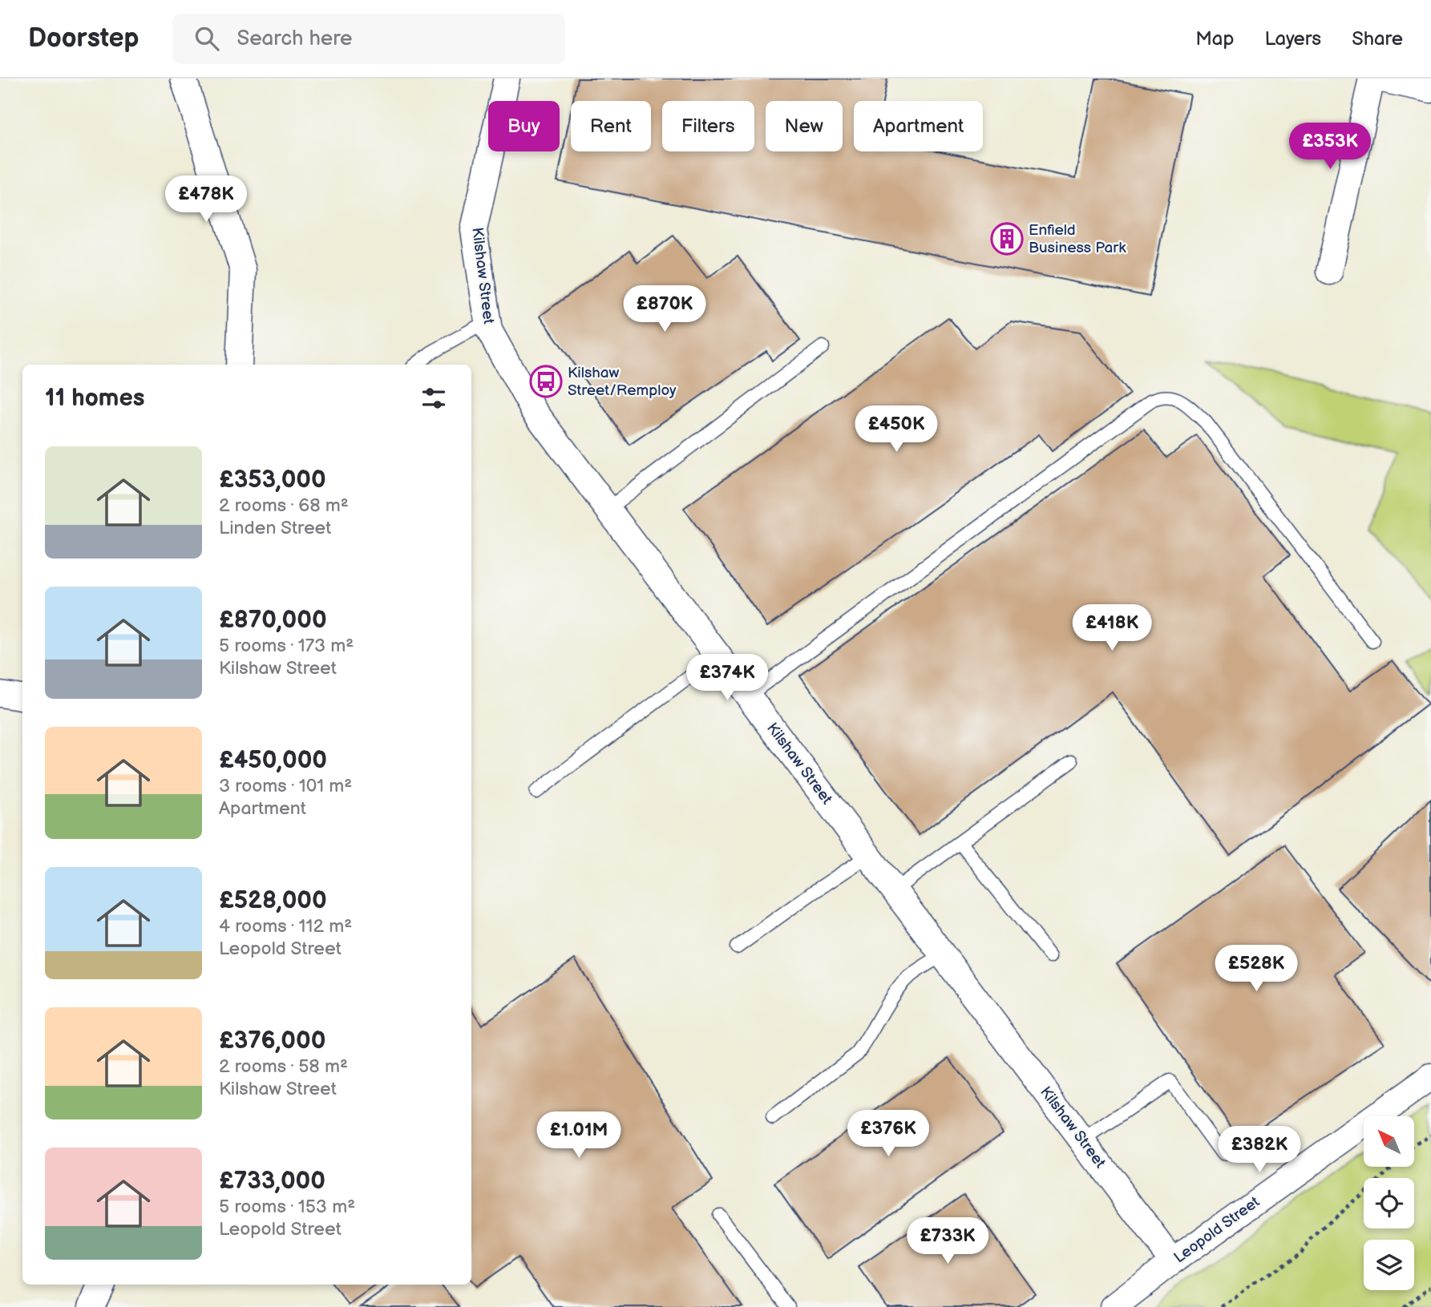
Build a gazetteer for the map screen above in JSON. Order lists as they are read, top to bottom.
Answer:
{
  "streets": {
    "street": ["Kilshaw Street", "Leopold Street"]
  },
  "crossings": [
    ["Kilshaw Street", "Leopold Street"]
  ],
  "places": {
    "building": ["Enfield Business Park"],
    "bus stop": ["Kilshaw Street/Remploy"]
  },
  "north": "top left",
  "page": {
    "header": "Doorstep",
    "search": "Search here",
    "nav": ["Map", "Layers", "Share"],
    "chip": [
      "Buy",
      "Rent",
      "Filters",
      "New",
      "Apartment"
    ],
    "price": [
      "£353K",
      "£478K",
      "£870K",
      "£450K",
      "£418K",
      "£374K",
      "£528K",
      "£376K",
      "£1.01M",
      "£382K",
      "£733K"
    ],
    "heading": "11 homes",
    "list": [
      {
        "name": "£353,000",
        "note": "2 rooms · 68 m² · Linden Street"
      },
      {
        "name": "£870,000",
        "note": "5 rooms · 173 m² · Kilshaw Street"
      },
      {
        "name": "£450,000",
        "note": "3 rooms · 101 m² · Apartment"
      },
      {
        "name": "£528,000",
        "note": "4 rooms · 112 m² · Leopold Street"
      },
      {
        "name": "£376,000",
        "note": "2 rooms · 58 m² · Kilshaw Street"
      },
      {
        "name": "£733,000",
        "note": "5 rooms · 153 m² · Leopold Street"
      }
    ]
  }
}
